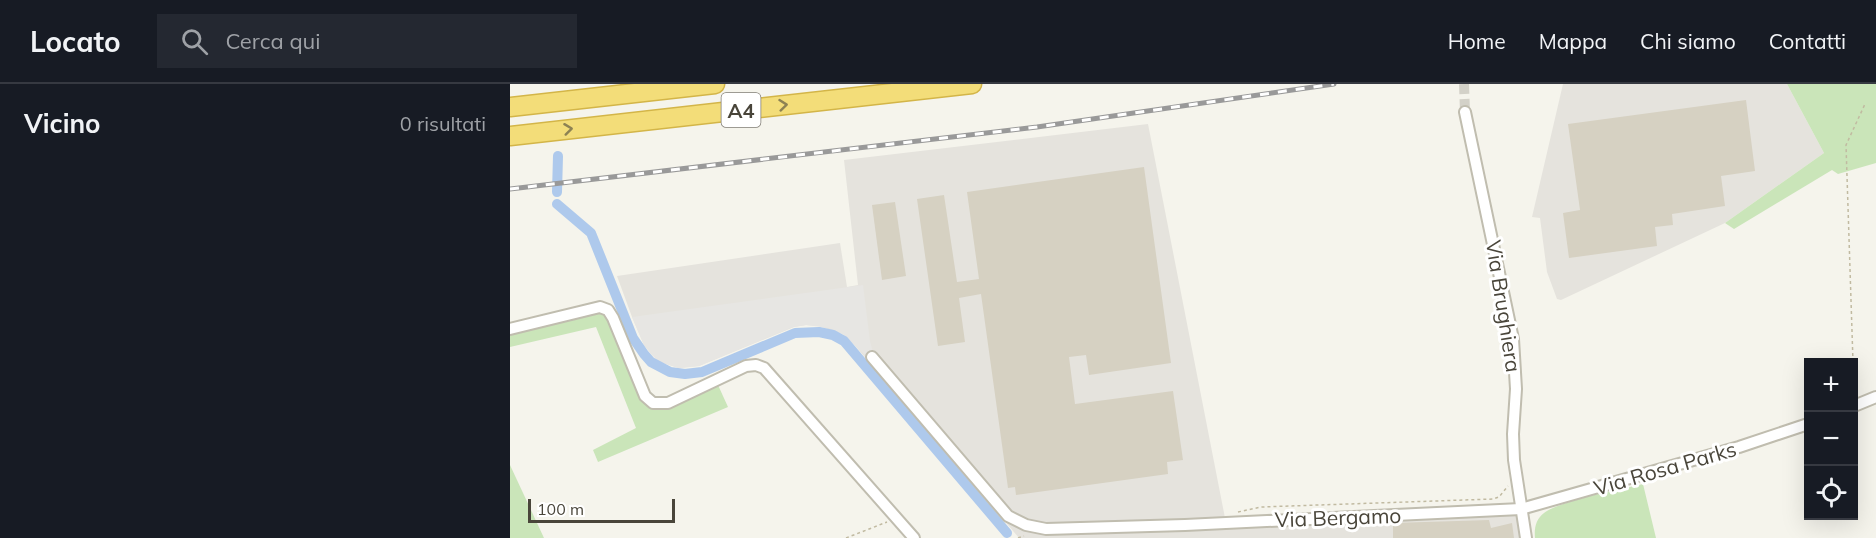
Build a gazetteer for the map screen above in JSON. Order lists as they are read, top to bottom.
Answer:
{
  "streets": {
    "highway": ["A4"],
    "street": ["Via Brughiera", "Via Rosa Parks", "Via Bergamo"]
  },
  "crossings": [
    ["Via Brughiera", "Via Rosa Parks"],
    ["Via Brughiera", "Via Bergamo"],
    ["Via Rosa Parks", "Via Bergamo"]
  ],
  "scale_bar": "100 m",
  "page": {
    "header": "Locato",
    "search": "Cerca qui",
    "nav": [
      "Home",
      "Mappa",
      "Chi siamo",
      "Contatti"
    ],
    "heading": ["Vicino", "0 risultati"],
    "map_buttons": ["+", "−"],
    "scale": "100 m"
  }
}
